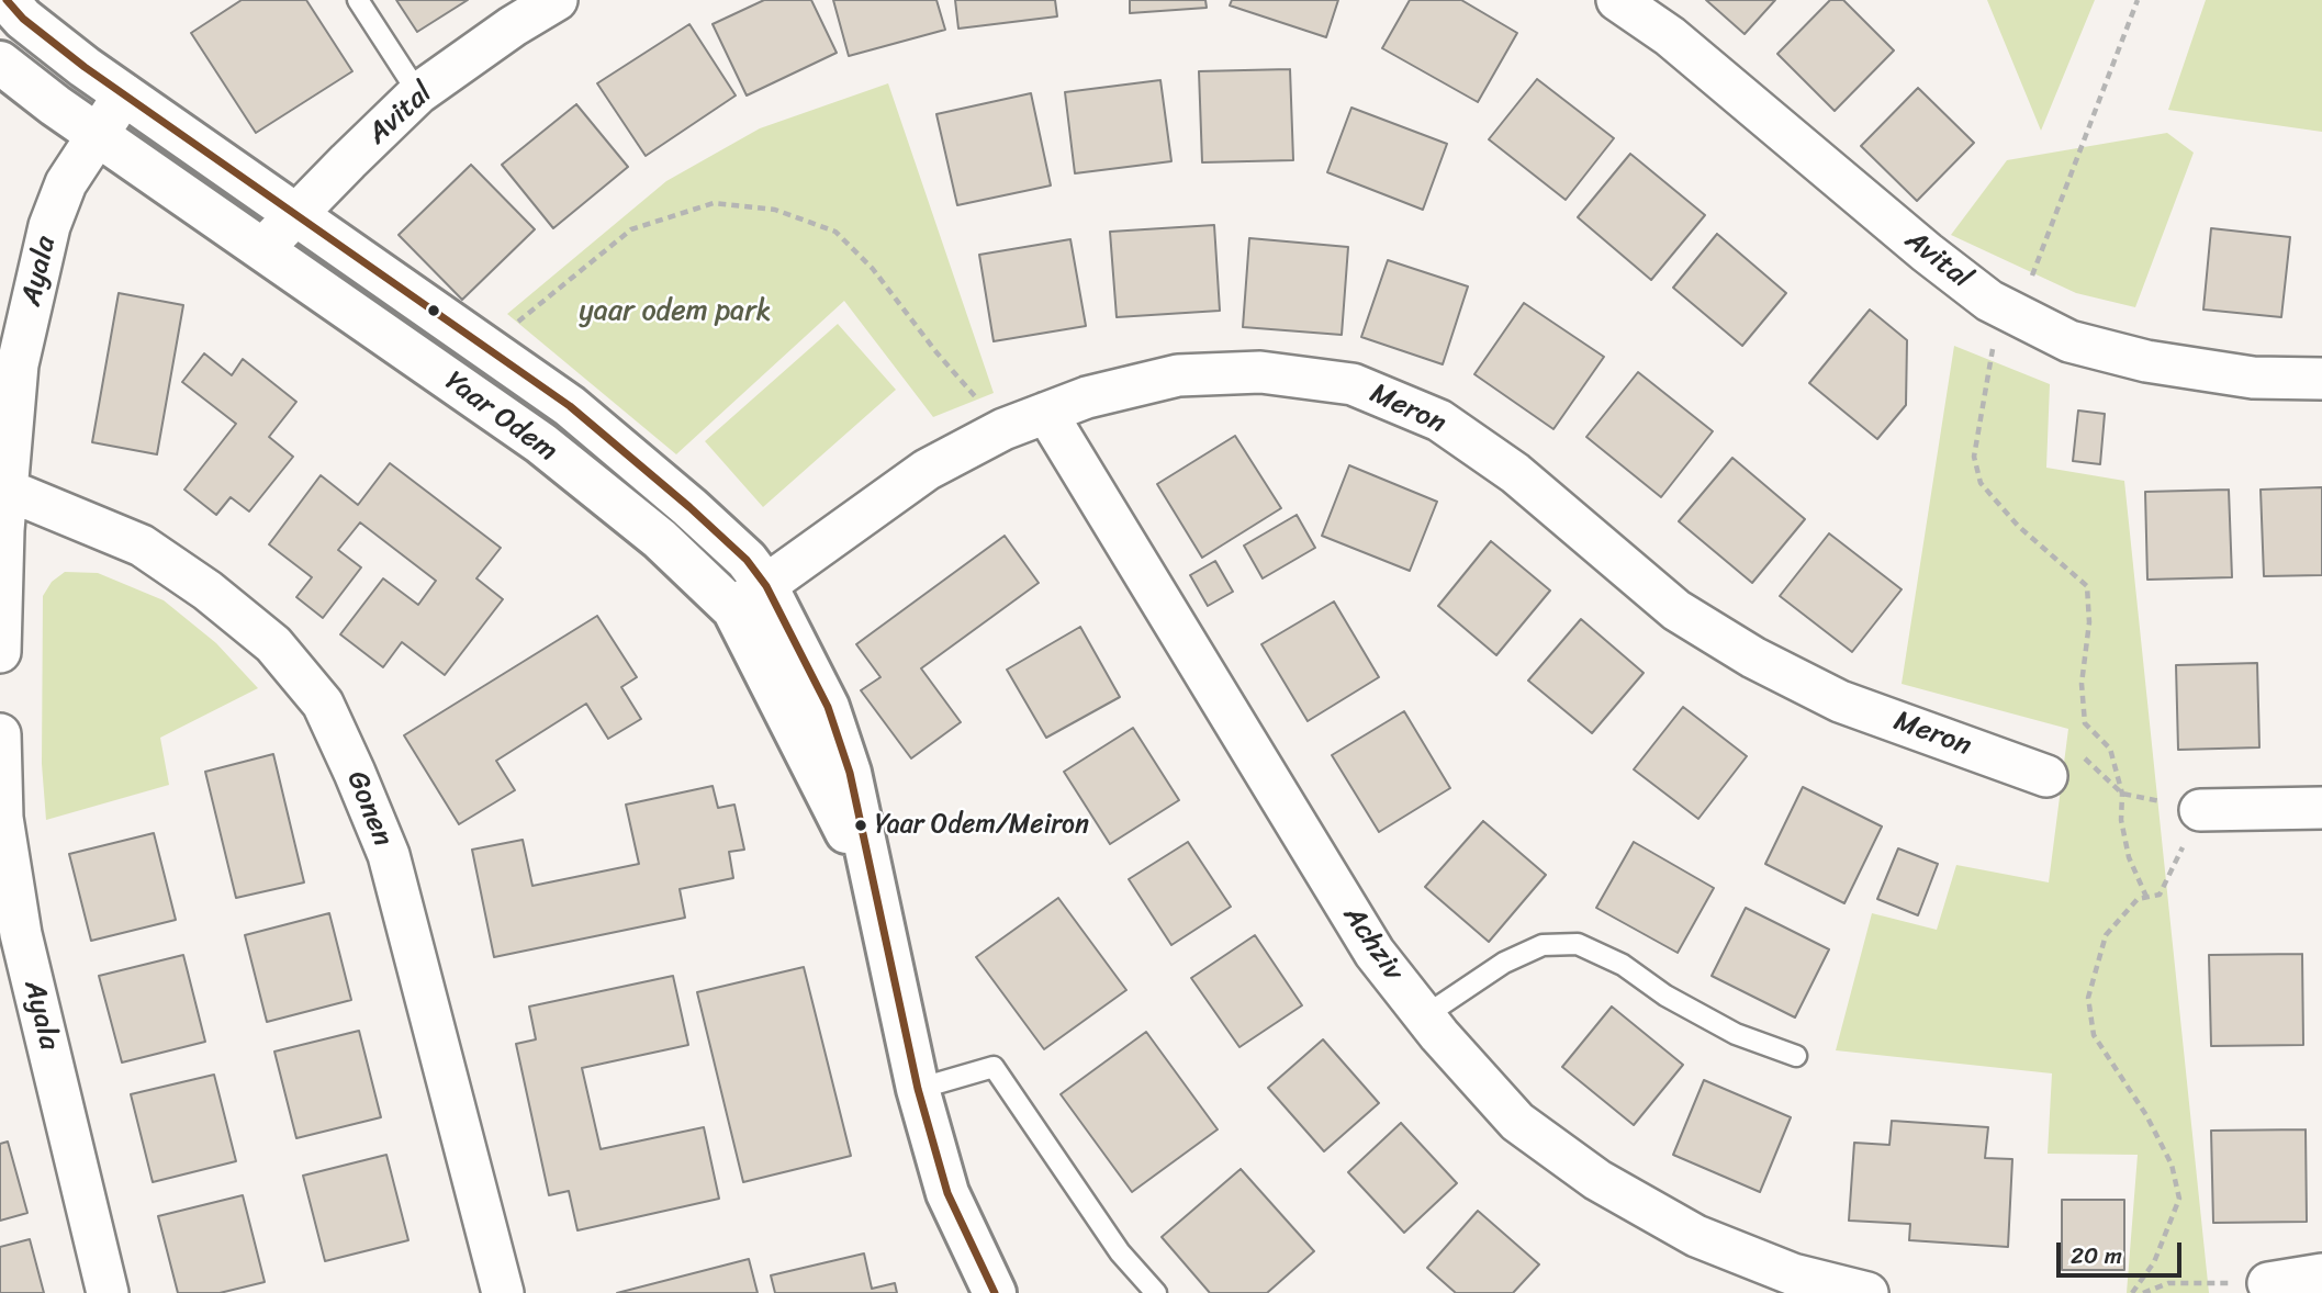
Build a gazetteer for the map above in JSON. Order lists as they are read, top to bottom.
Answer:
{
  "streets": {
    "street": [
      "Avital",
      "Ayala",
      "Meron",
      "Yaar Odem",
      "Gonen",
      "Achziv"
    ]
  },
  "crossings": [
    ["Avital", "Yaar Odem"],
    ["Ayala", "Yaar Odem"],
    ["Ayala", "Gonen"],
    ["Meron", "Yaar Odem"],
    ["Meron", "Achziv"]
  ],
  "parks": ["yaar odem park"],
  "places": ["Yaar Odem/Meiron"],
  "scale_bar": "20 m"
}
